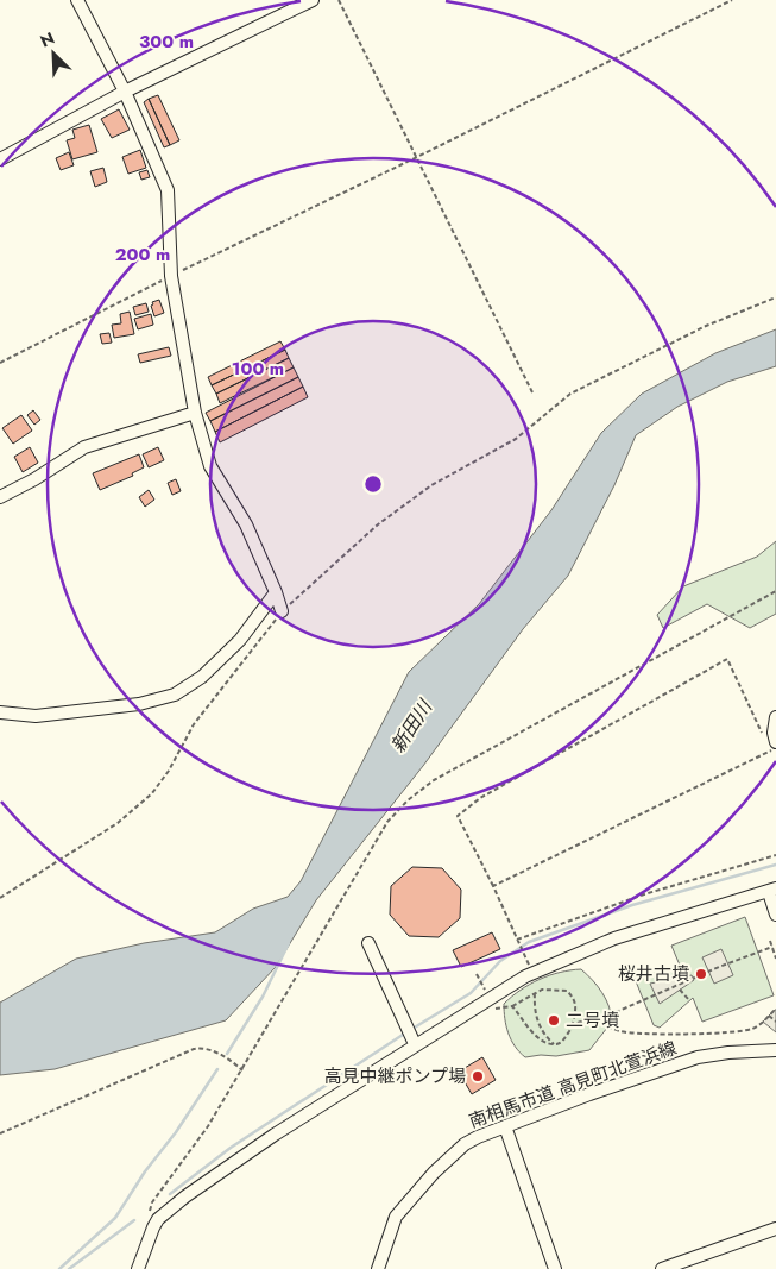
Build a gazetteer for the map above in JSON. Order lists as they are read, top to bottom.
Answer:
{
  "streets": {
    "street": ["南相馬市道 高見町北萱浜線"]
  },
  "water": ["新田川"],
  "places": ["桜井古墳", "二号墳", "高見中継ポンプ場"],
  "north": "top left",
  "rings": ["300 m", "200 m", "100 m"]
}
